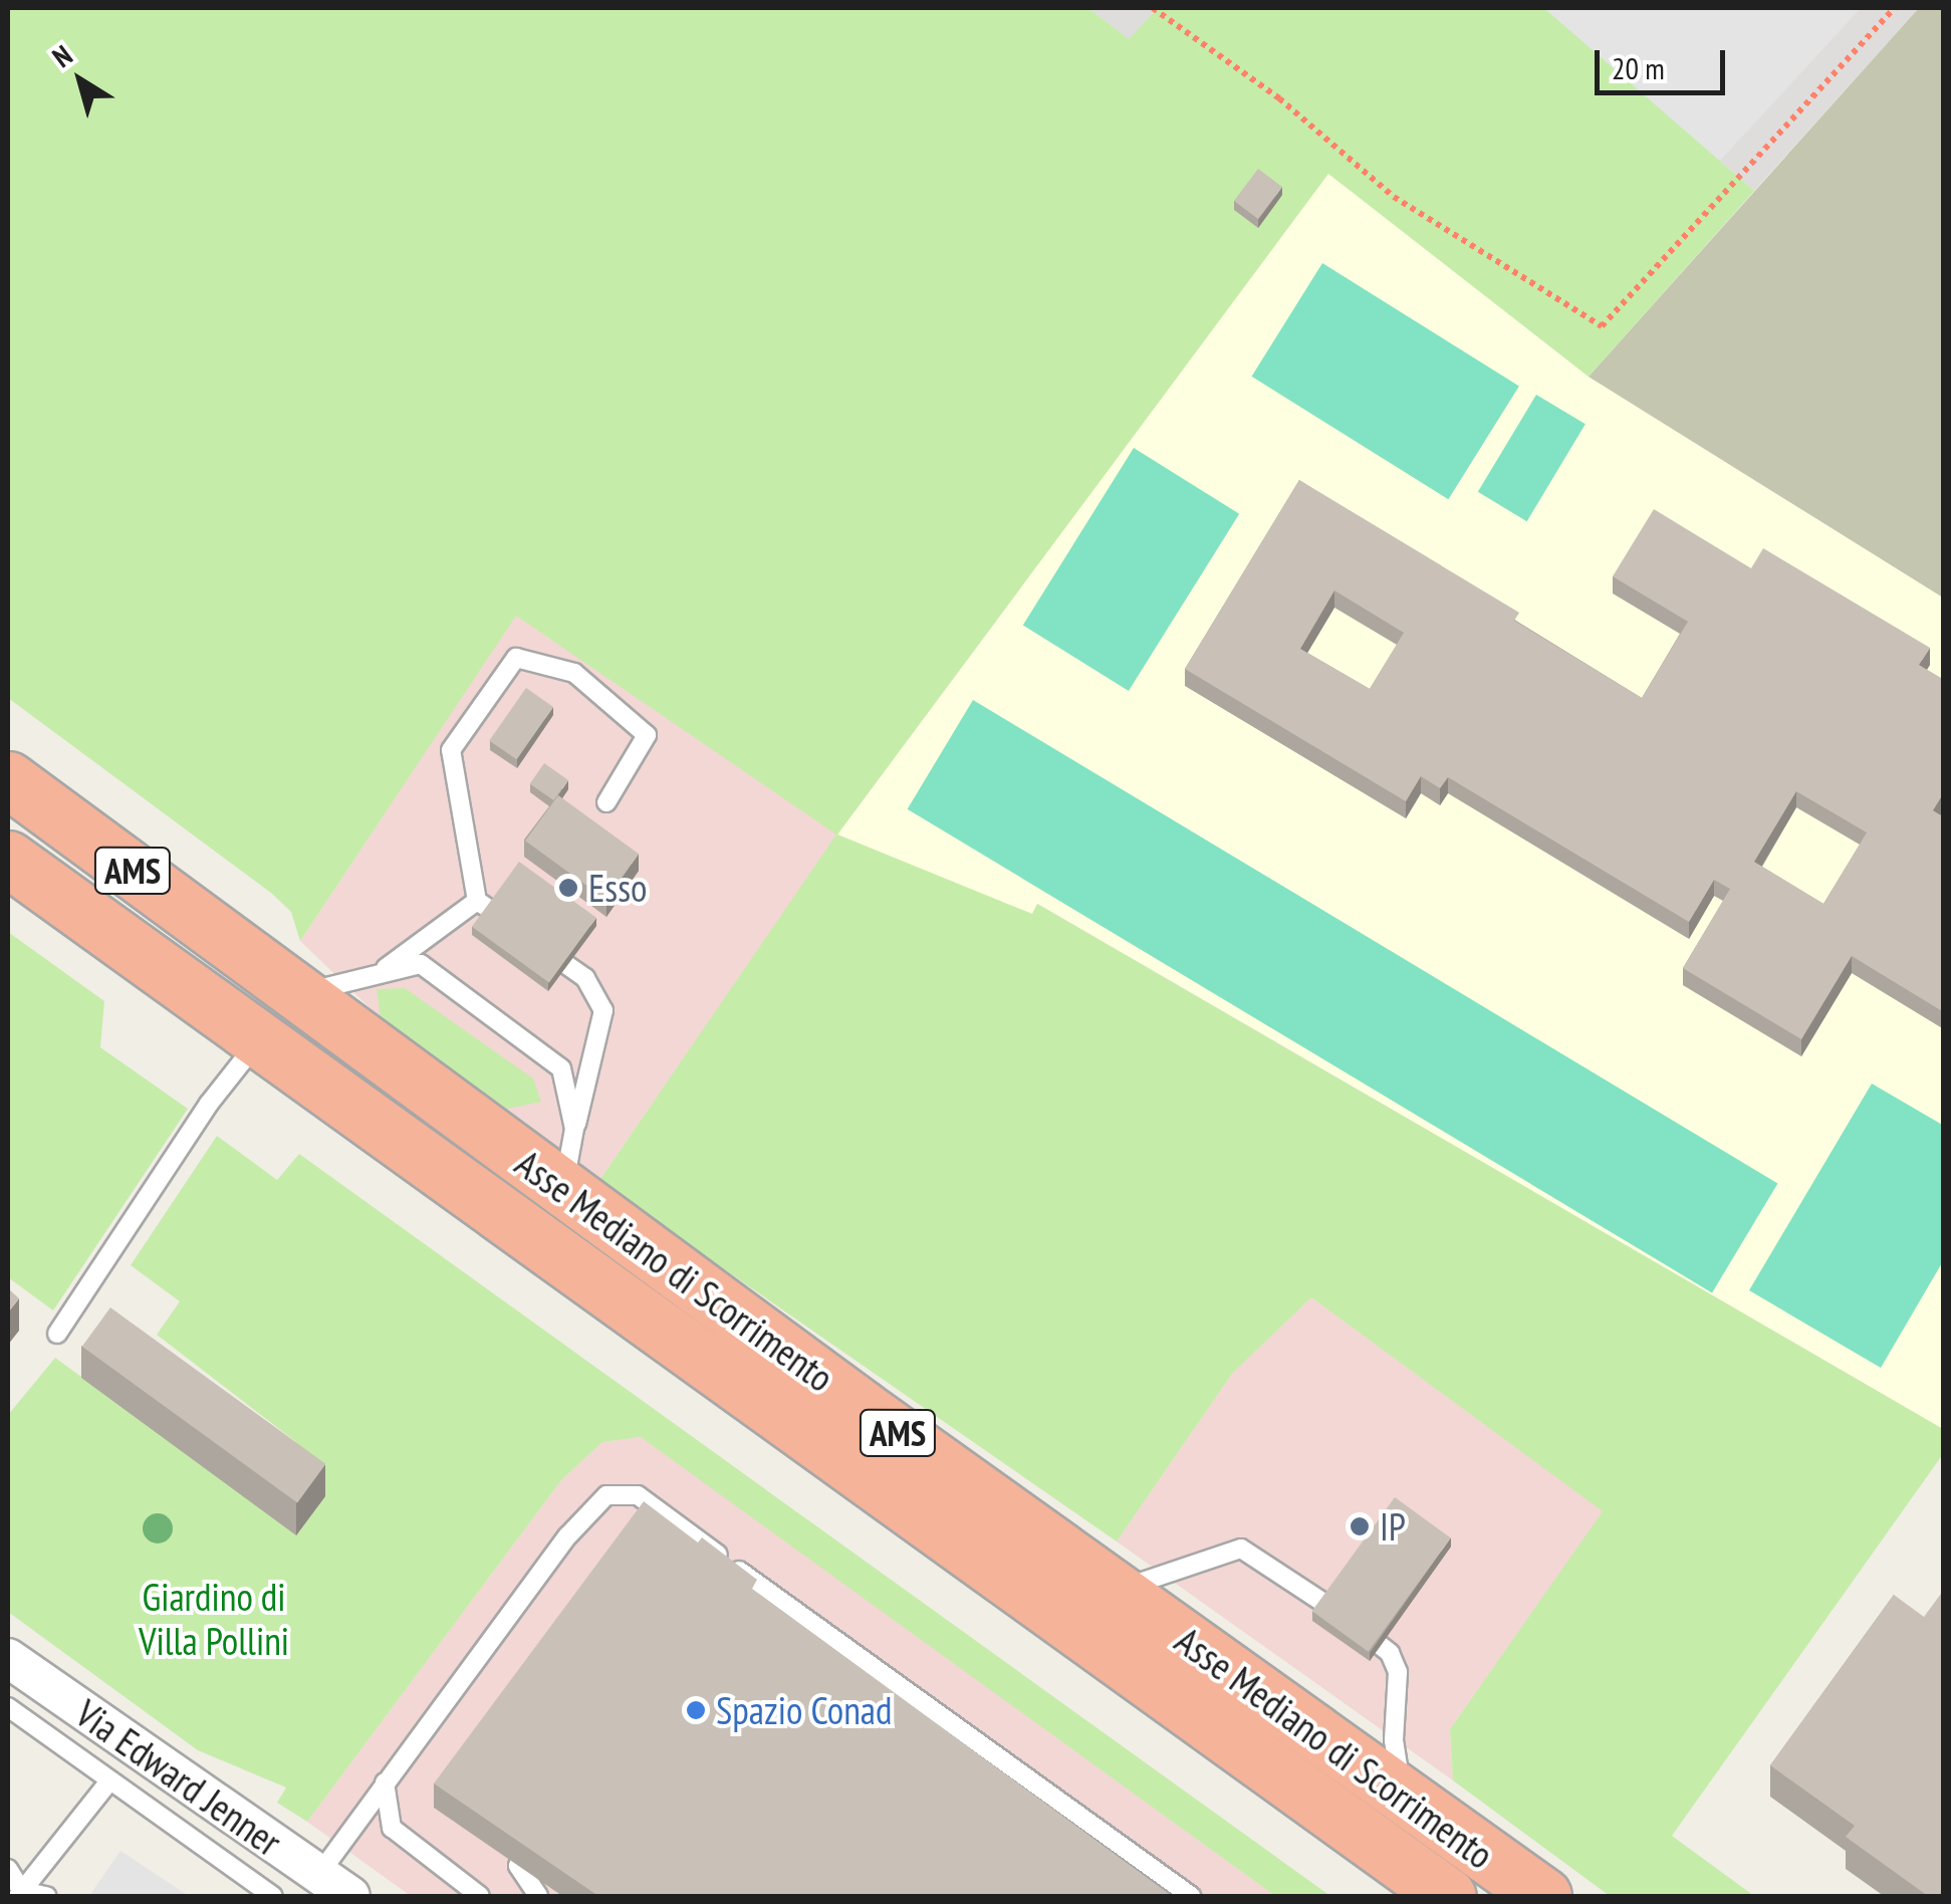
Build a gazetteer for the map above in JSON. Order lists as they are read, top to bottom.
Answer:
{
  "streets": {
    "highway": ["AMS", "Asse Mediano di Scorrimento"],
    "street": ["Via Edward Jenner"]
  },
  "parks": ["Giardino di Villa Pollini"],
  "places": ["Esso", "IP", "Spazio Conad"],
  "scale_bar": "20 m",
  "north": "top left"
}
